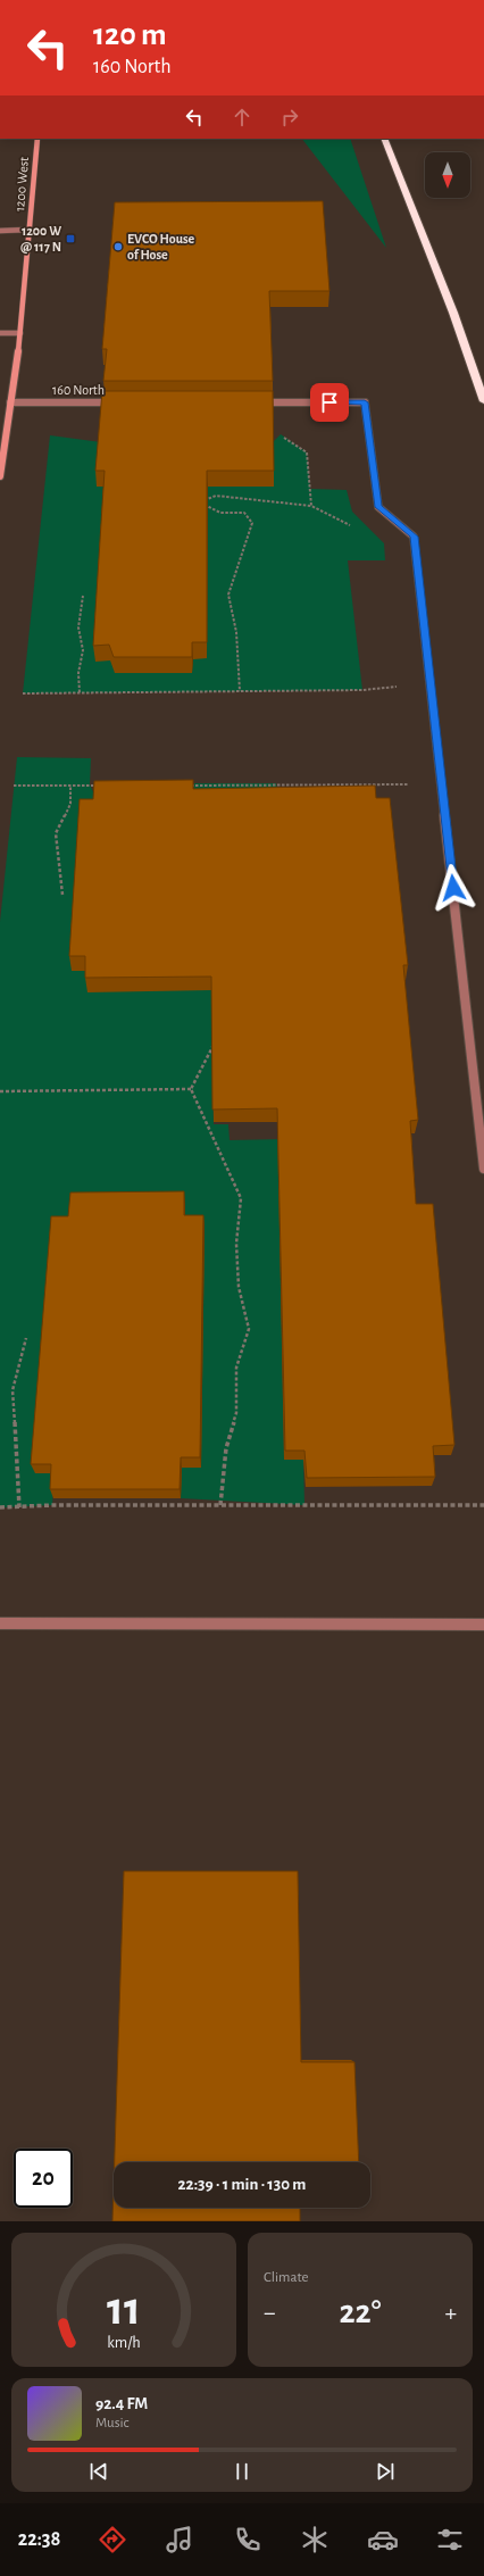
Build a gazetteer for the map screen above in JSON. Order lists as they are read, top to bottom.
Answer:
{
  "streets": {
    "street": ["1200 West", "160 North"]
  },
  "crossings": [
    ["1200 West", "160 North"]
  ],
  "places": {
    "transit": ["1200 W @ 117 N"],
    "other": ["EVCO House of Hose"]
  },
  "north": "bottom",
  "page": {
    "turn": ["120 m", "160 North"],
    "limit": "20",
    "trip": "22:39 · 1 min · 130 m",
    "tile": "Climate",
    "heat": ["−", "22°", "+"],
    "song": ["92.4 FM", "Music"],
    "tabs": "22:38",
    "gauge": ["11", "km/h"]
  }
}
